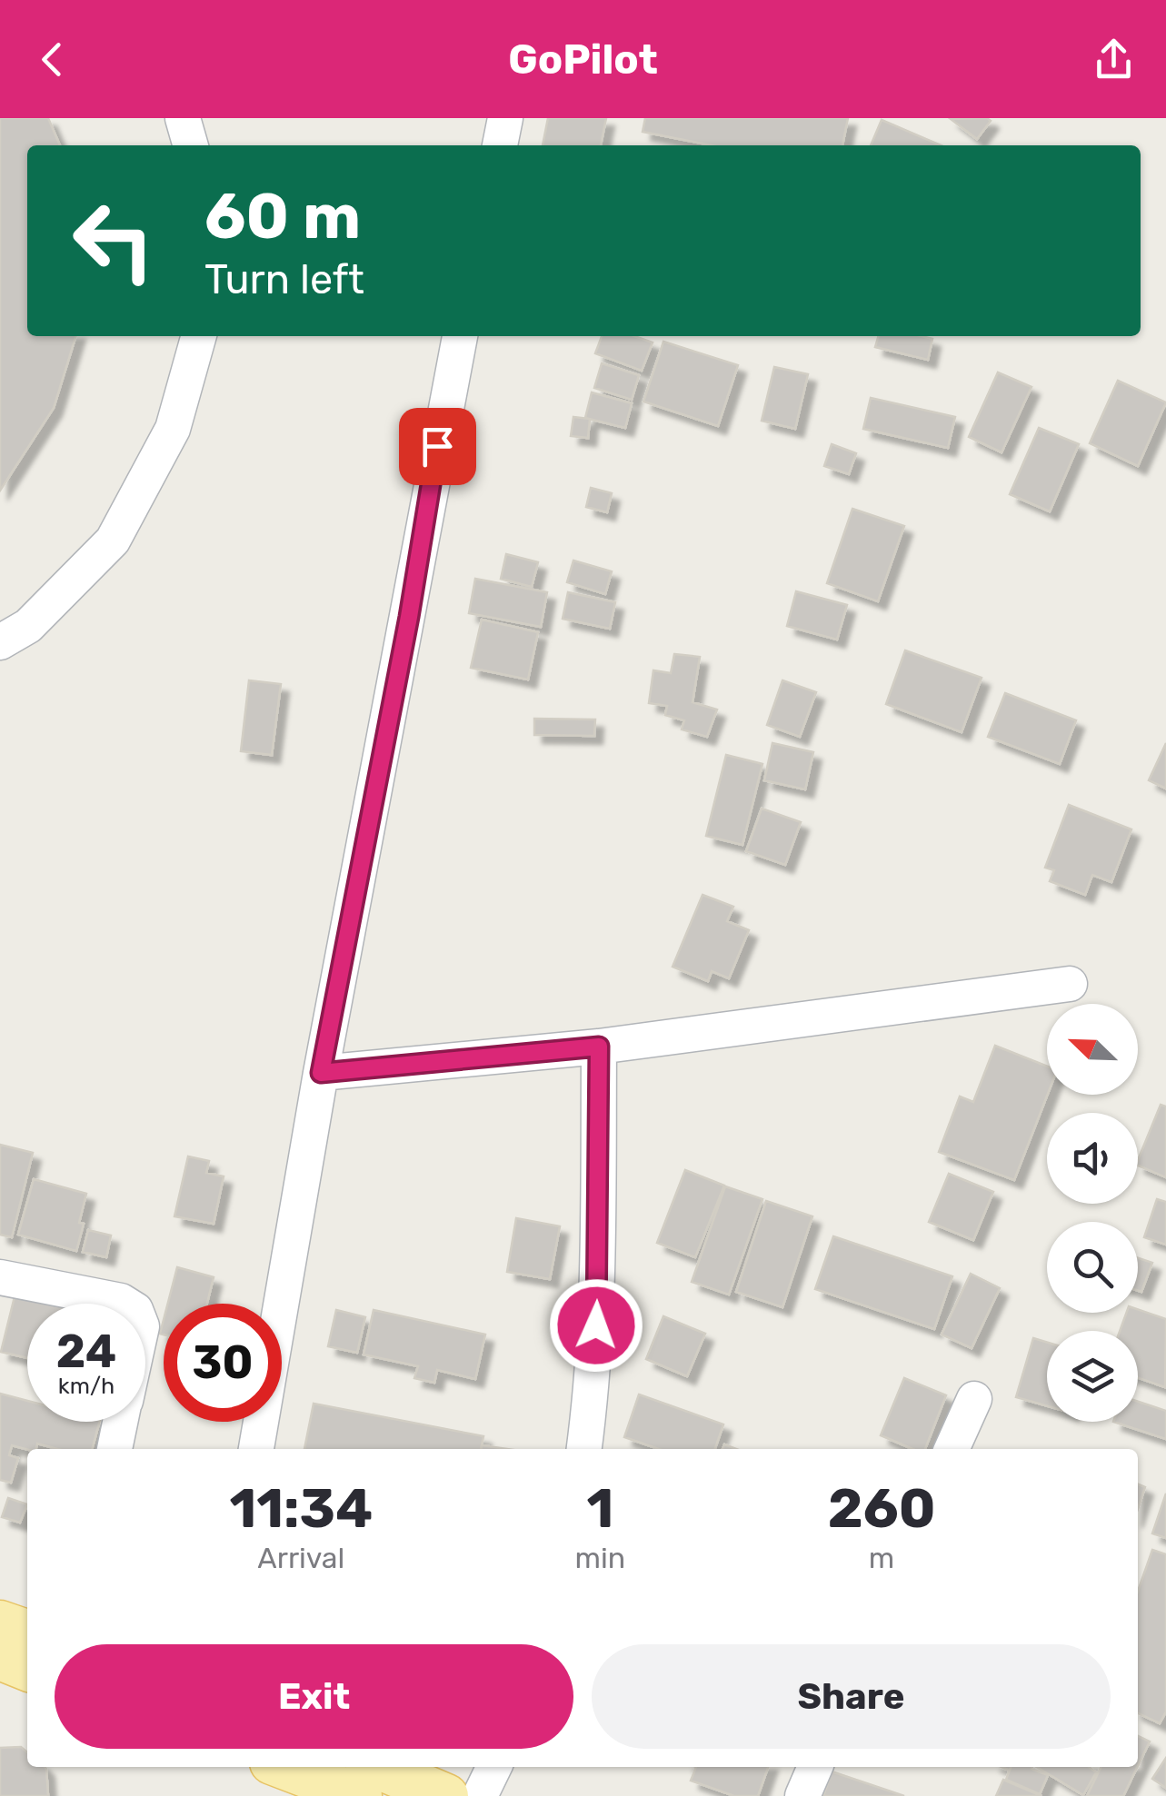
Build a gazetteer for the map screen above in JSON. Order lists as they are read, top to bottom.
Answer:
{
  "north": "top left",
  "page": {
    "header": "GoPilot",
    "turn": ["60 m", "Turn left"],
    "speed": "24 km/h",
    "limit": "30",
    "eta": [
      "11:34",
      "Arrival",
      "1",
      "min",
      "260",
      "m"
    ],
    "buttons": ["Exit", "Share"]
  }
}
